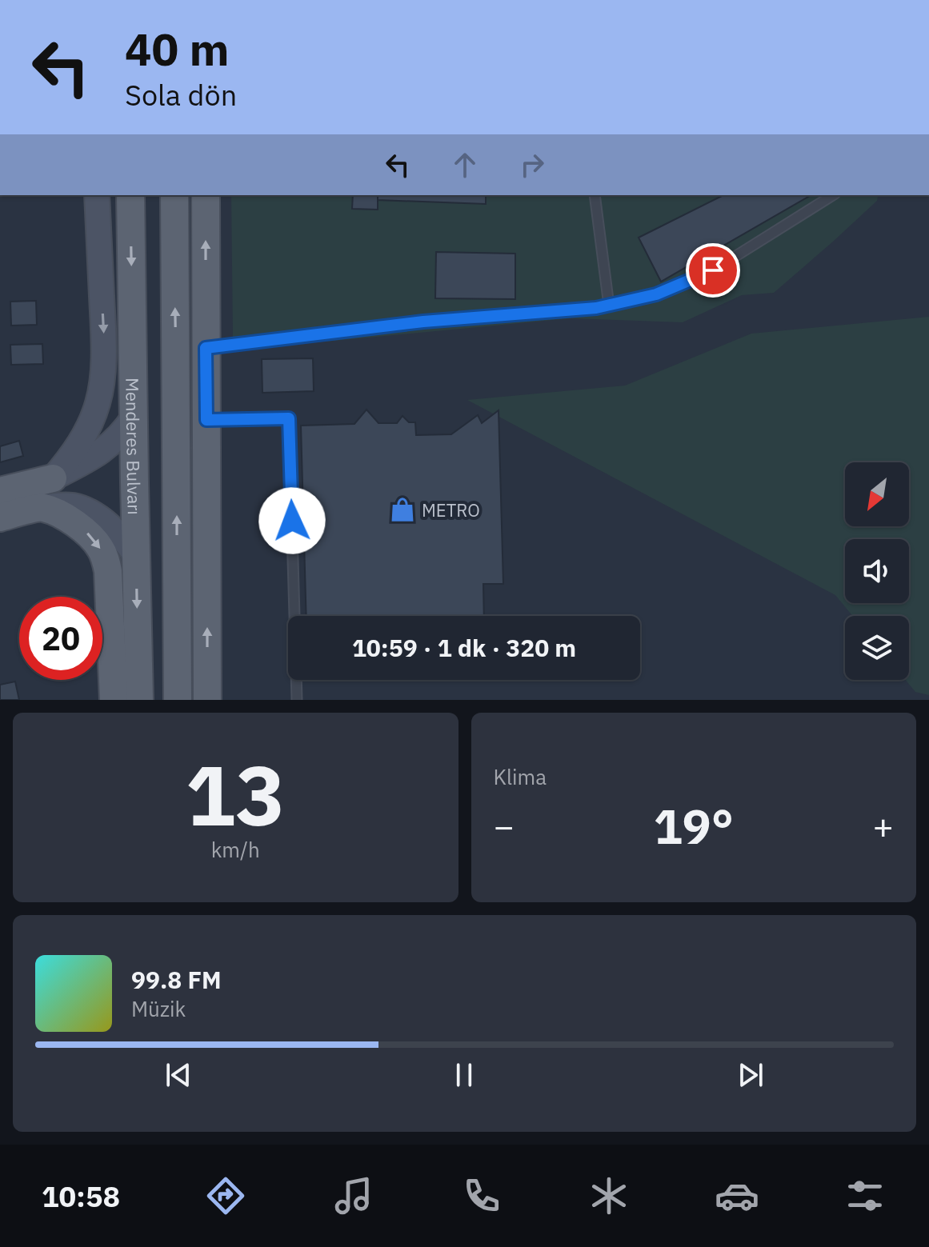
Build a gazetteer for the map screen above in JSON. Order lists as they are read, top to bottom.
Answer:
{
  "streets": {
    "main road": ["Menderes Bulvarı"]
  },
  "places": {
    "shop": ["METRO"]
  },
  "north": "bottom left",
  "page": {
    "turn": ["40 m", "Sola dön"],
    "limit": "20",
    "trip": "10:59 · 1 dk · 320 m",
    "tile": [
      ["13", "km/h"],
      "Klima"
    ],
    "heat": ["−", "19°", "+"],
    "song": ["99.8 FM", "Müzik"],
    "tabs": "10:58"
  }
}
